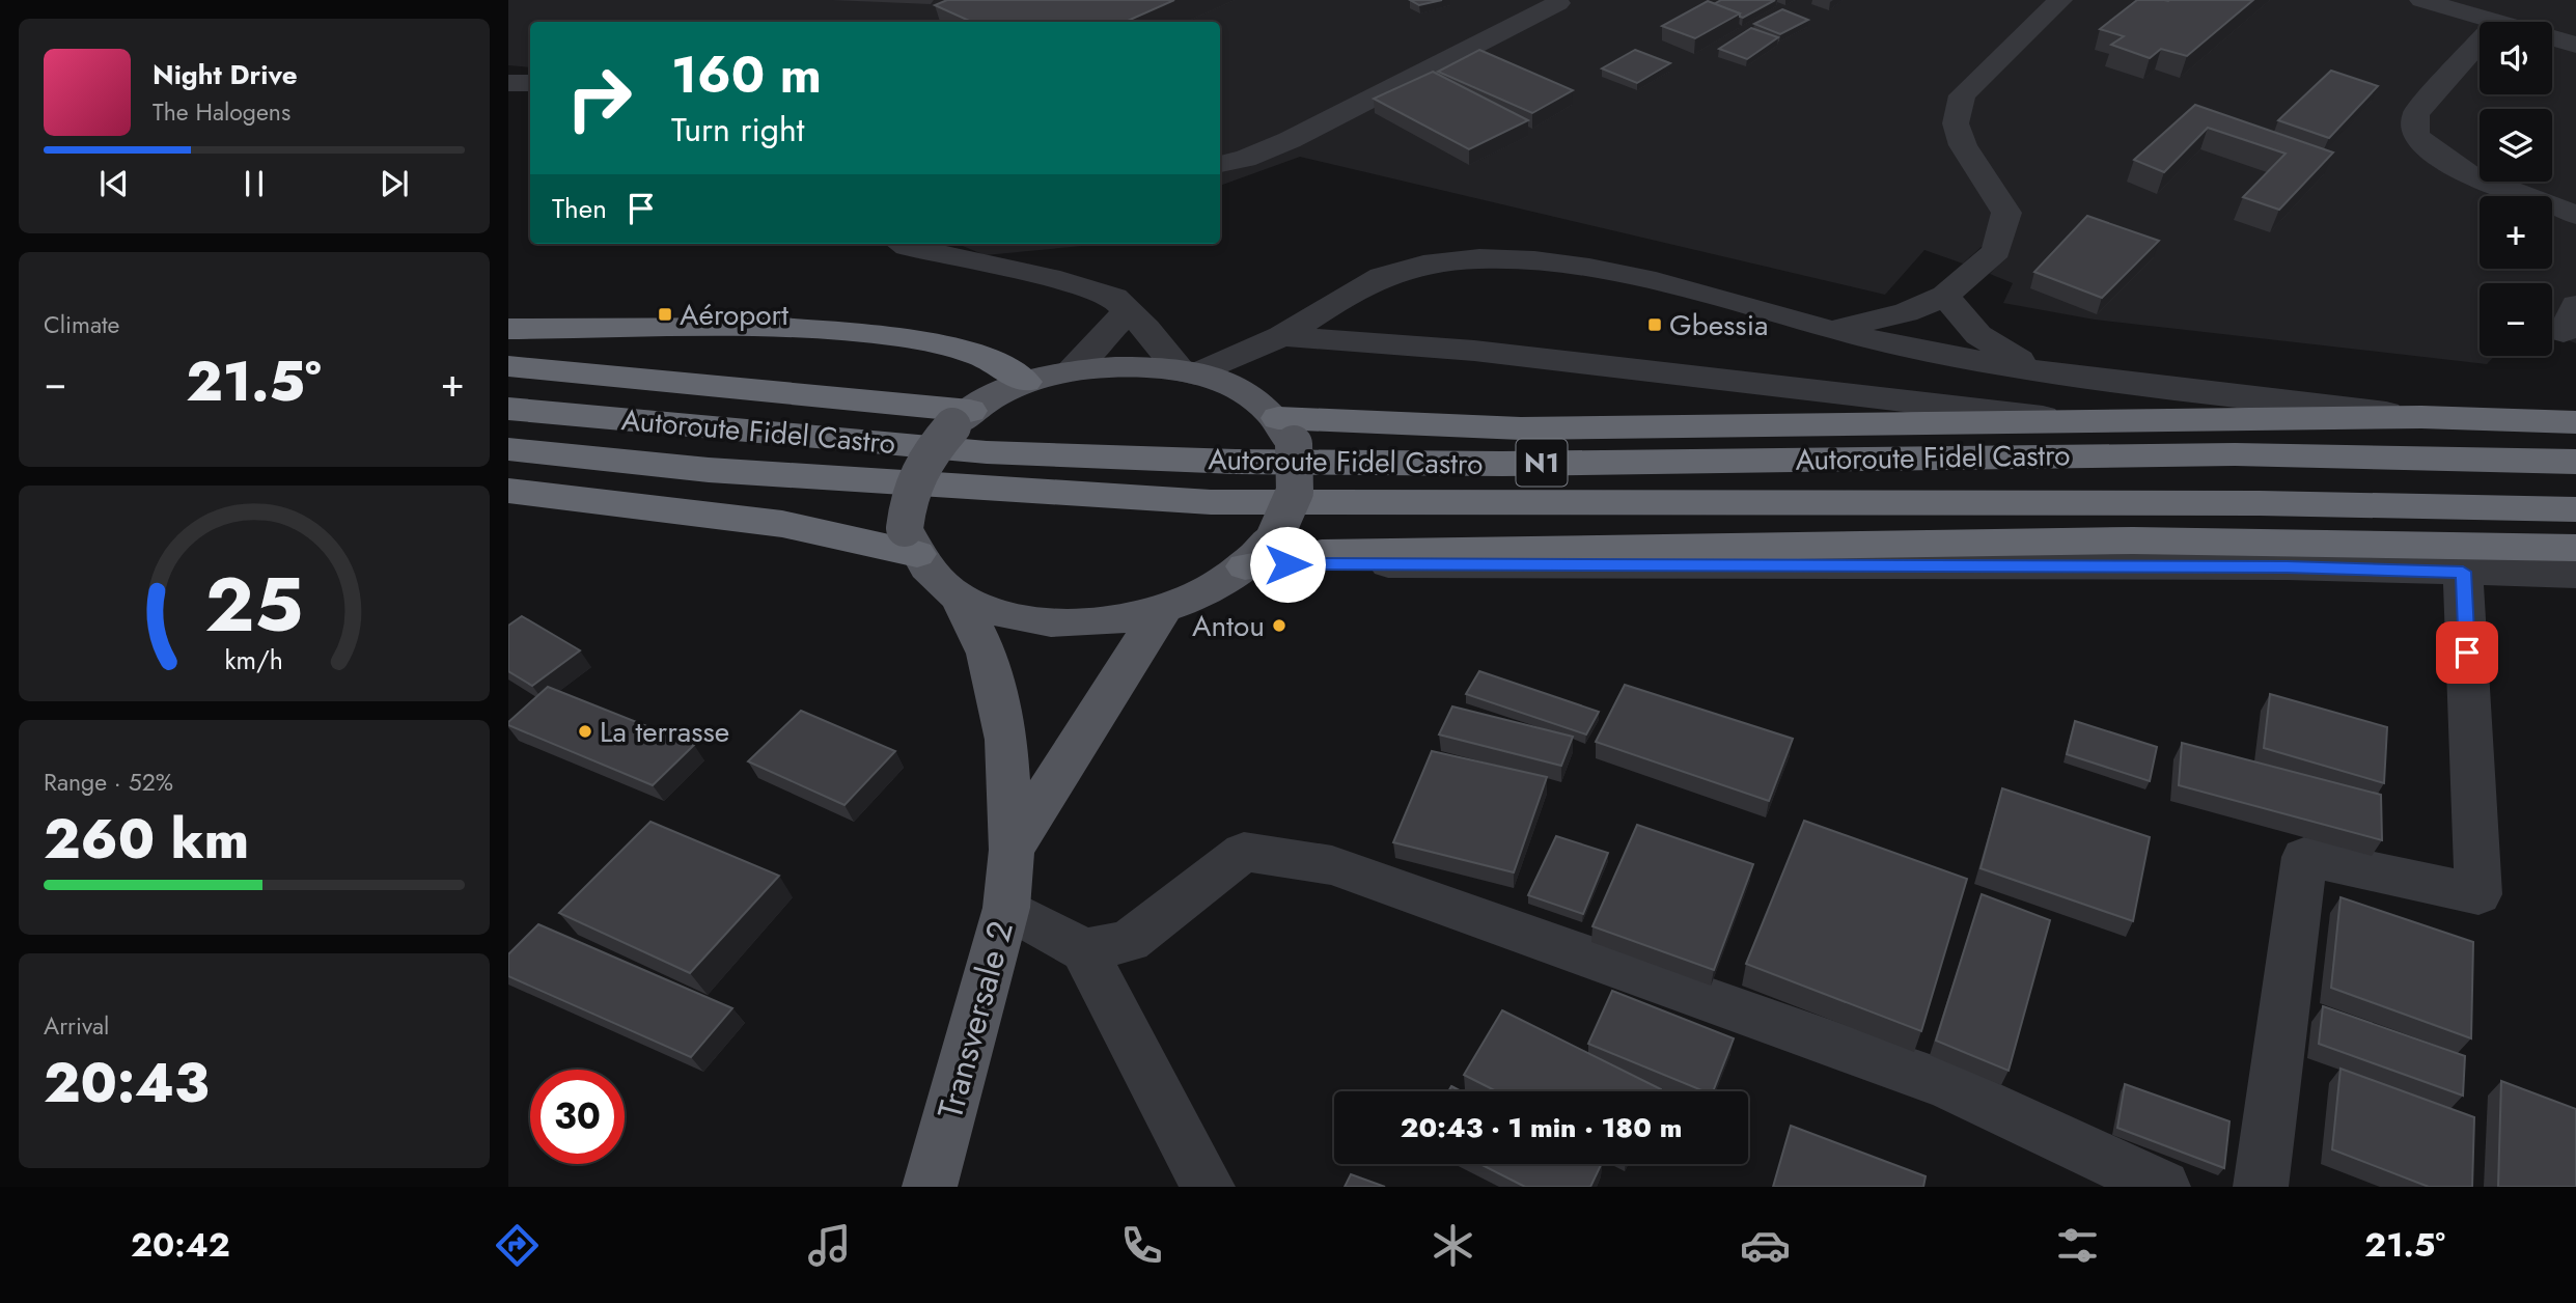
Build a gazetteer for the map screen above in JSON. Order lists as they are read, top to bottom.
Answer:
{
  "streets": {
    "highway": ["Autoroute Fidel Castro", "N1"],
    "main road": ["Transversale 2"]
  },
  "places": {
    "transit": ["Aéroport", "Gbessia"],
    "other": ["Antou", "La terrasse"]
  },
  "page": {
    "map_buttons": ["+", "−"],
    "turn": ["160 m", "Turn right"],
    "song": ["Night Drive", "The Halogens"],
    "then": "Then",
    "tile": [
      "Climate",
      ["Range · 52%", "260 km"],
      ["Arrival", "20:43"]
    ],
    "heat": ["−", "21.5°", "+"],
    "limit": "30",
    "trip": "20:43 · 1 min · 180 m",
    "tabs": ["20:42", "21.5°"],
    "gauge": ["25", "km/h"]
  }
}
